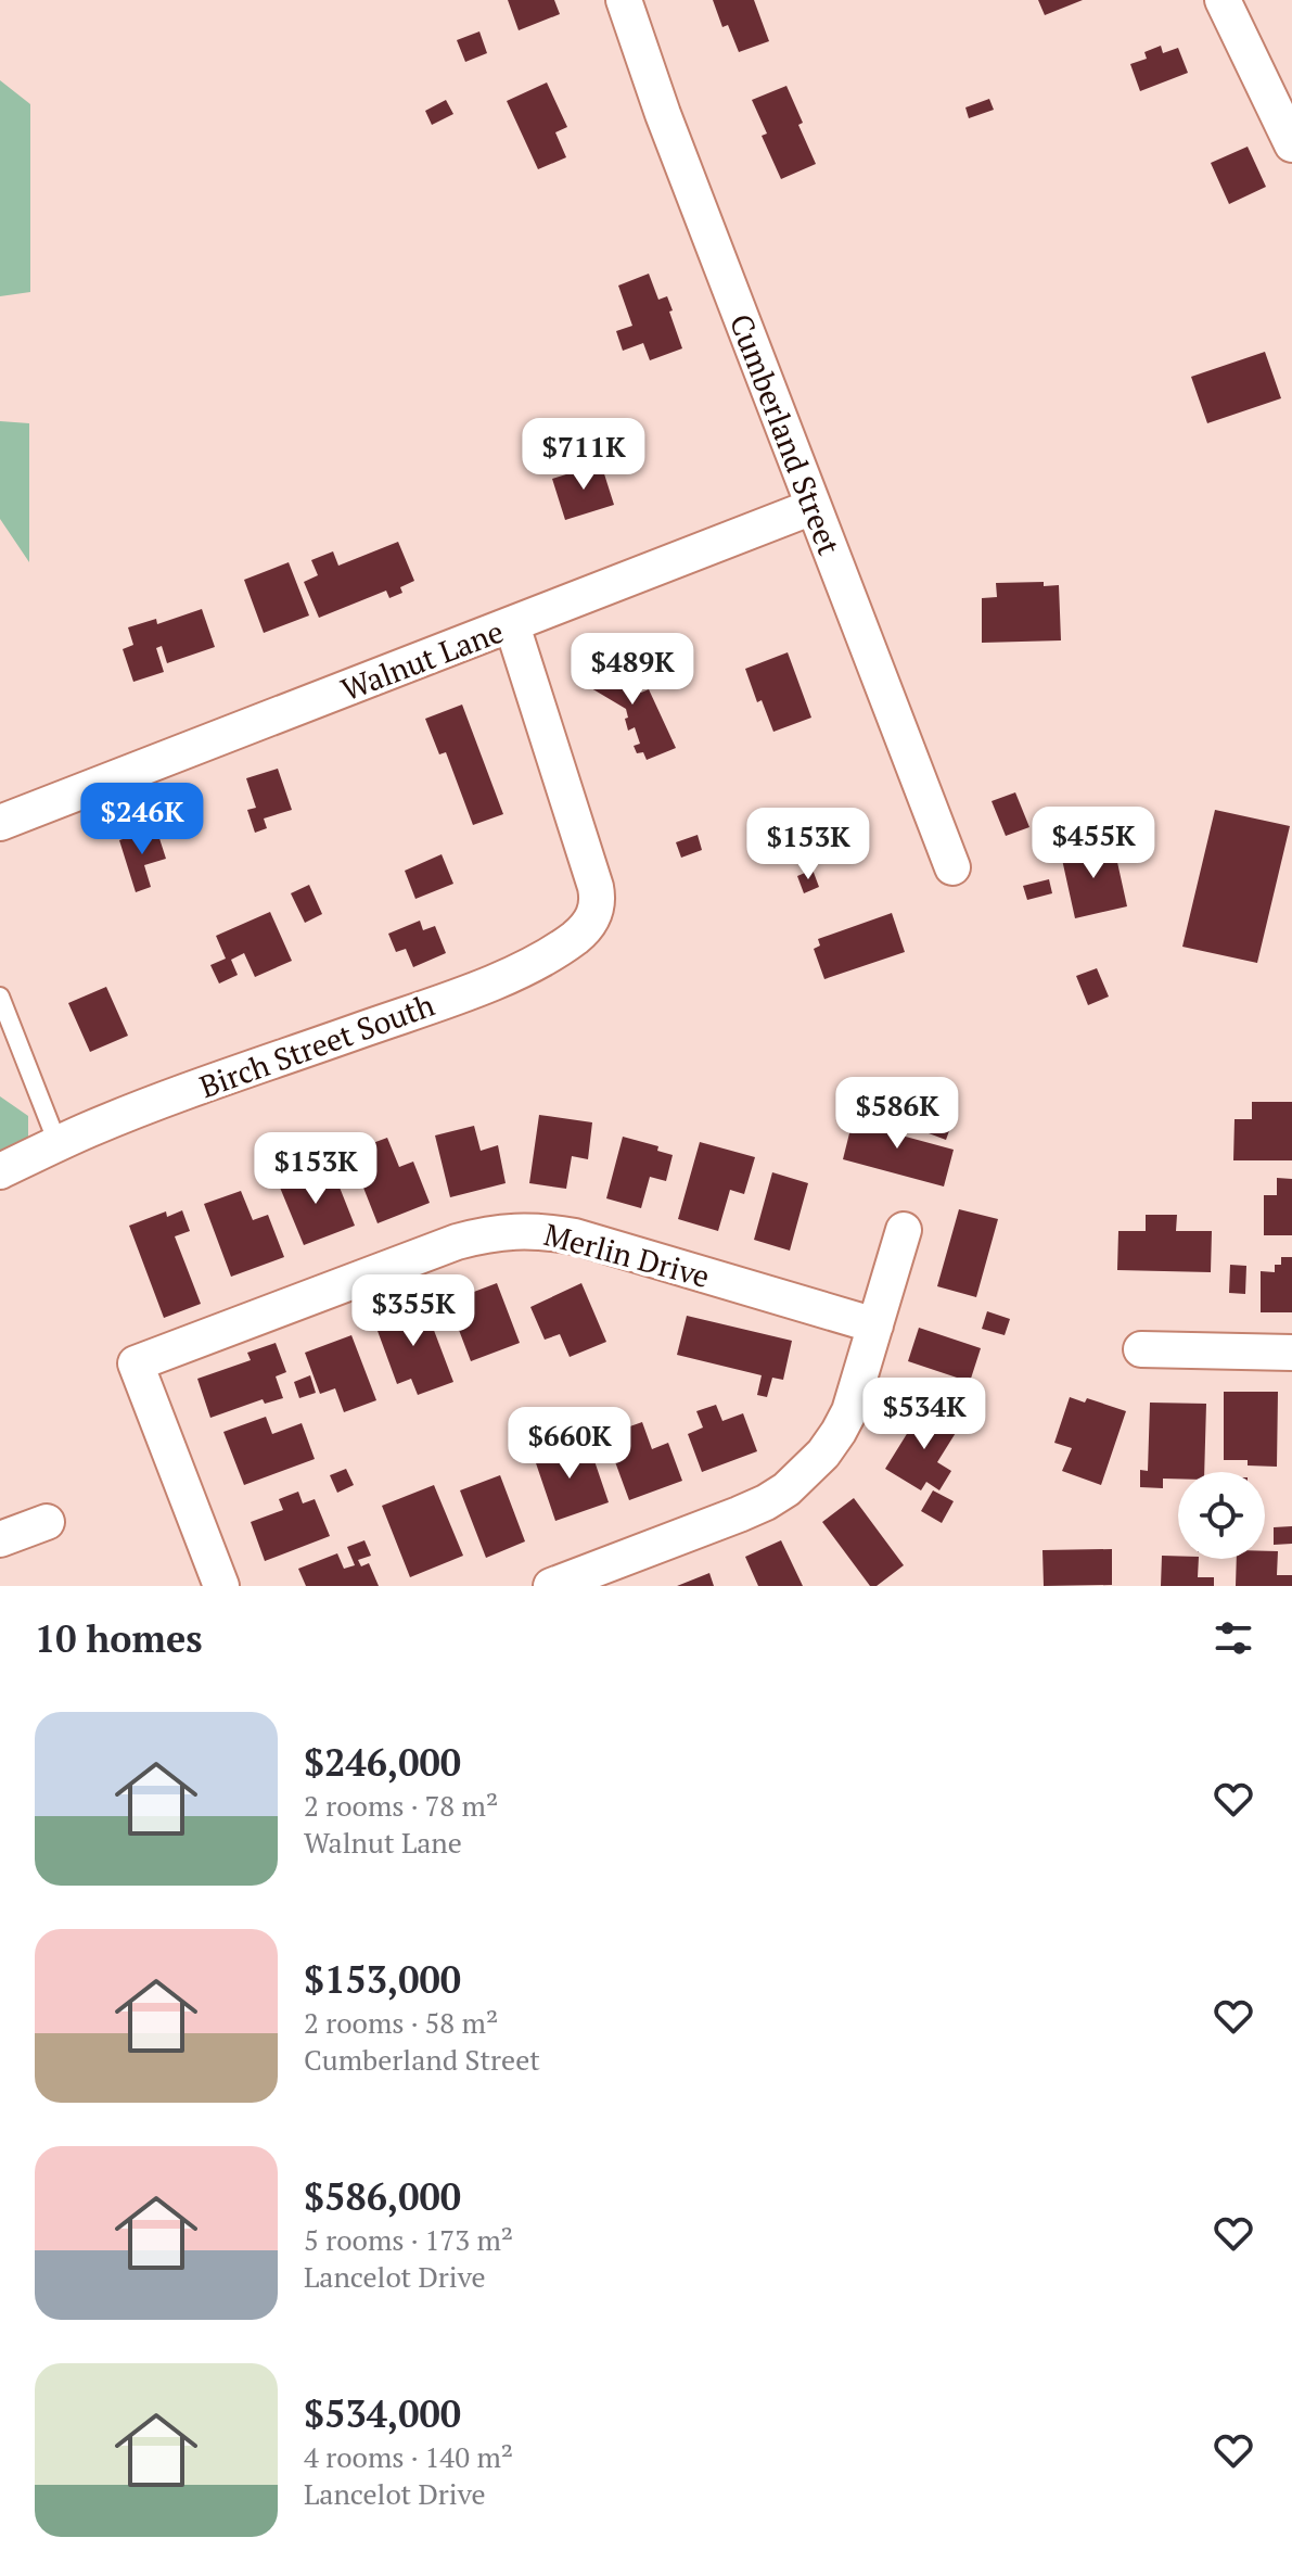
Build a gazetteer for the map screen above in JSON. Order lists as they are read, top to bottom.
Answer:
{
  "streets": {
    "street": [
      "Cumberland Street",
      "Walnut Lane",
      "Birch Street South",
      "Merlin Drive"
    ]
  },
  "crossings": [
    ["Cumberland Street", "Walnut Lane"],
    ["Walnut Lane", "Birch Street South"]
  ],
  "page": {
    "price": [
      "$711K",
      "$489K",
      "$246K",
      "$455K",
      "$153K",
      "$586K",
      "$153K",
      "$355K",
      "$534K",
      "$660K"
    ],
    "heading": "10 homes",
    "list": [
      {
        "name": "$246,000",
        "note": "2 rooms · 78 m² · Walnut Lane"
      },
      {
        "name": "$153,000",
        "note": "2 rooms · 58 m² · Cumberland Street"
      },
      {
        "name": "$586,000",
        "note": "5 rooms · 173 m² · Lancelot Drive"
      },
      {
        "name": "$534,000",
        "note": "4 rooms · 140 m² · Lancelot Drive"
      }
    ]
  }
}
